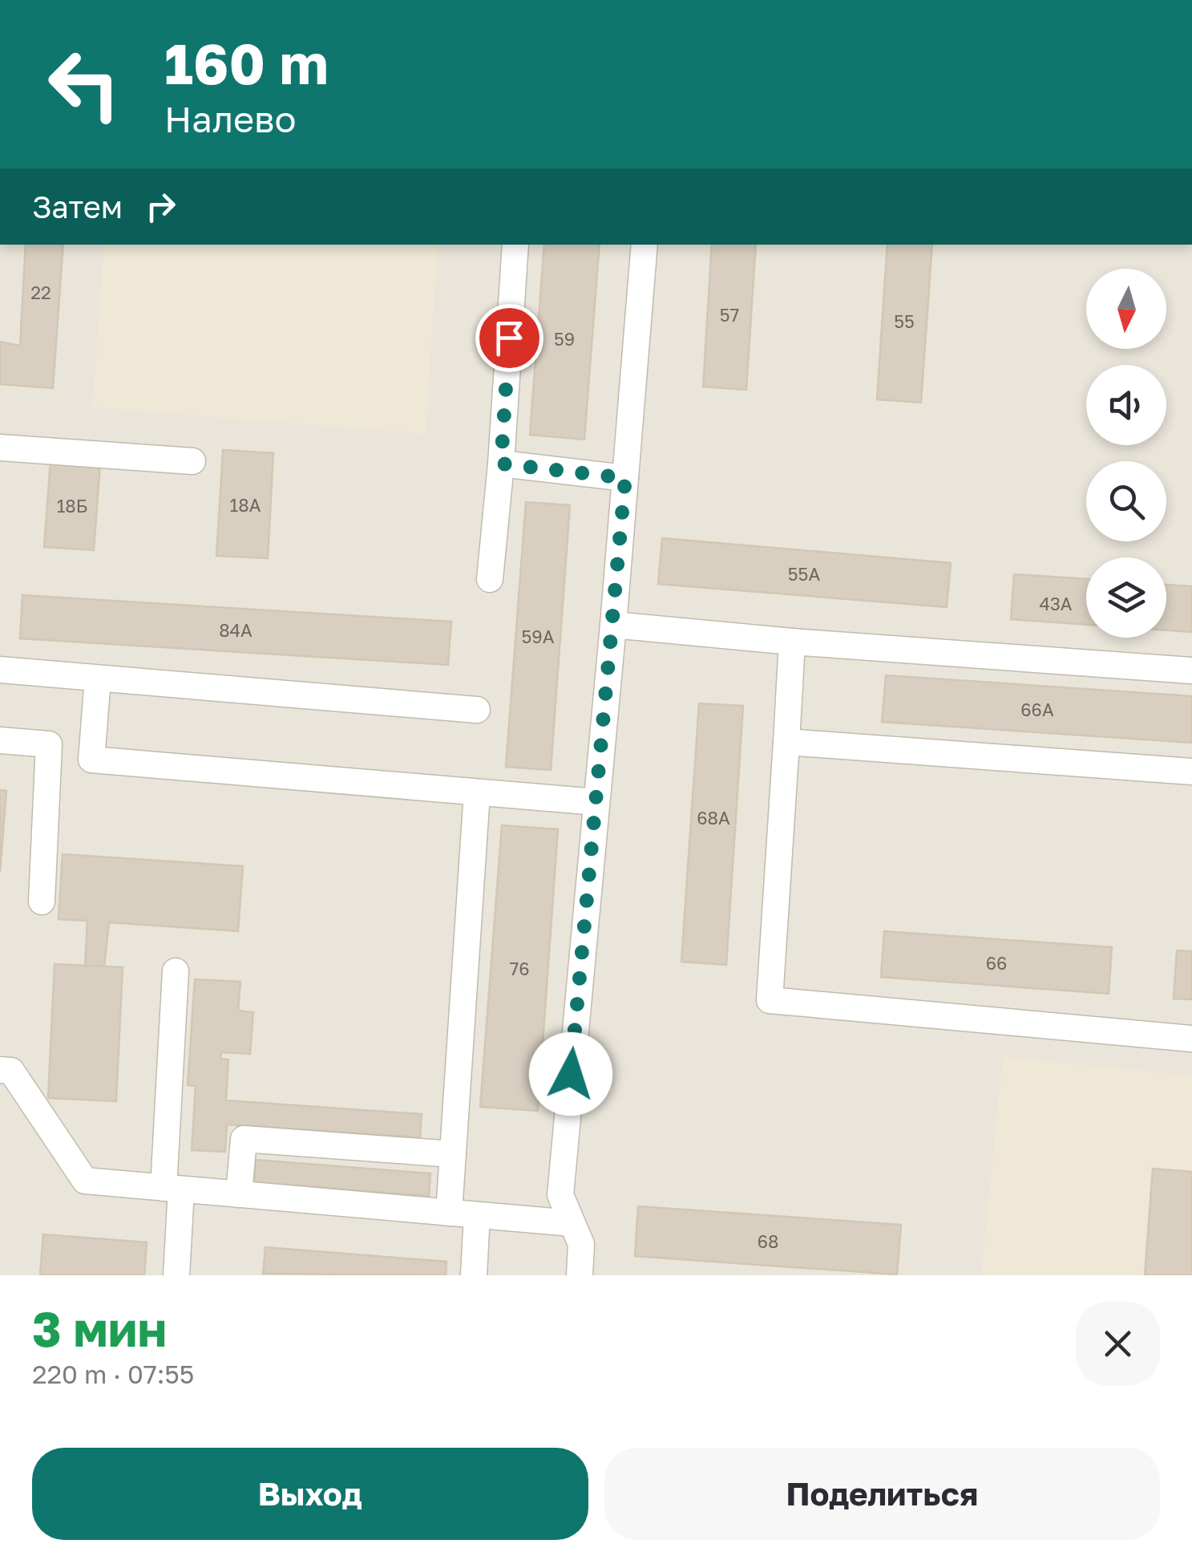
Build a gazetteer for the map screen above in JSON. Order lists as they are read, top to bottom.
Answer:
{
  "house_numbers": [
    "22",
    "57",
    "55",
    "59",
    "18А",
    "18Б",
    "55А",
    "43А",
    "84А",
    "59А",
    "66А",
    "68А",
    "66",
    "76",
    "68"
  ],
  "north": "bottom",
  "page": {
    "turn": ["160 m", "Налево"],
    "then": "Затем",
    "heading": ["3 мин", "220 m · 07:55"],
    "buttons": ["Выход", "Поделиться"]
  }
}
